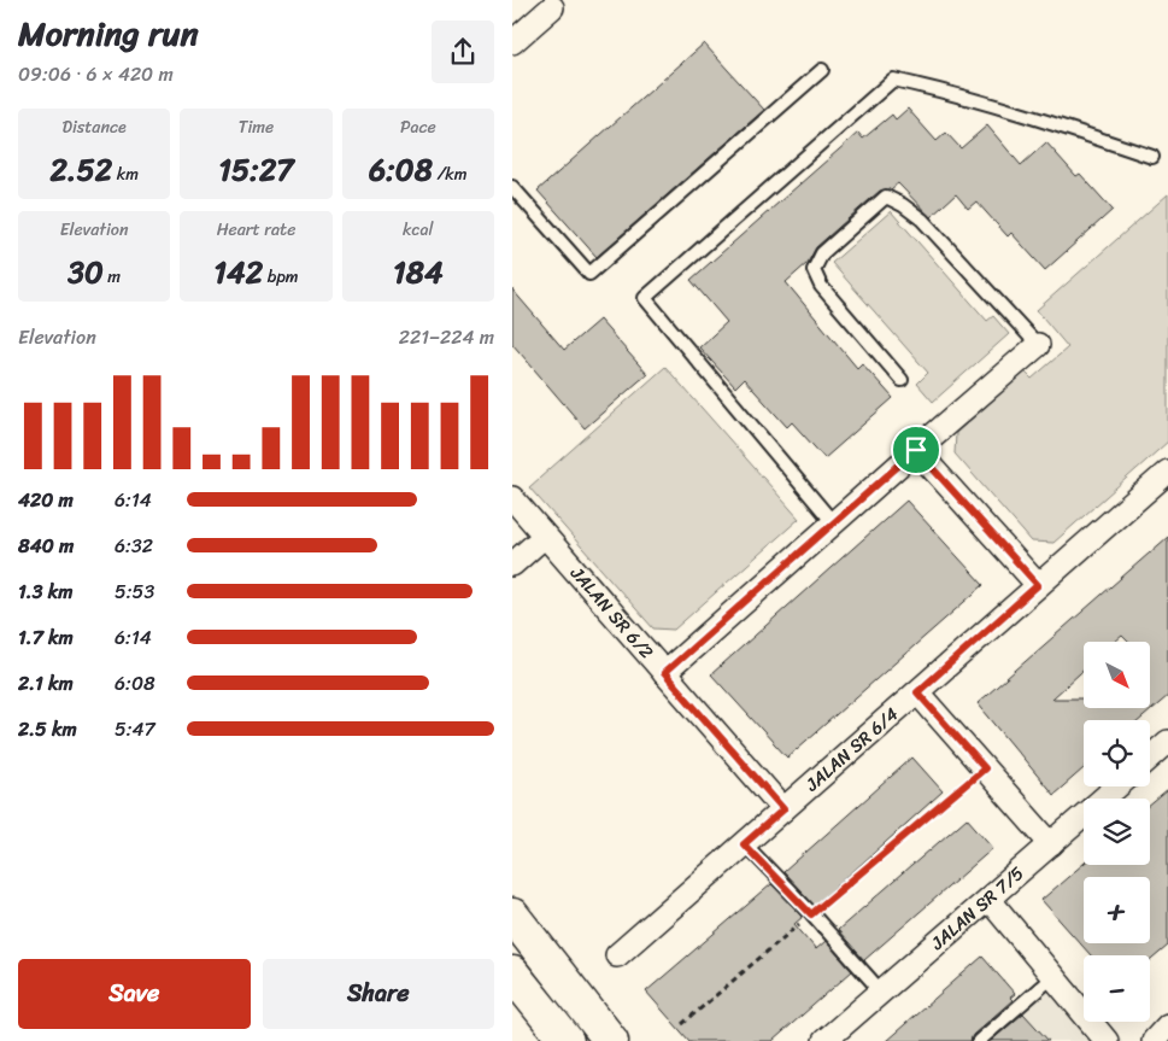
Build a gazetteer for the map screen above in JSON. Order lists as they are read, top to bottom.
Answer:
{
  "streets": {
    "street": ["JALAN SR 6/2", "JALAN SR 6/4", "JALAN SR 7/5"]
  },
  "crossings": [
    ["JALAN SR 6/2", "JALAN SR 6/4"]
  ],
  "north": "bottom right",
  "page": {
    "heading": ["Morning run", "09:06 · 6 × 420 m"],
    "stats": [
      ["Distance", "2.52 km"],
      ["Time", "15:27"],
      ["Pace", "6:08 /km"],
      ["Elevation", "30 m"],
      ["Heart rate", "142 bpm"],
      ["kcal", "184"]
    ],
    "chart": ["Elevation", "221–224 m"],
    "list": [
      {
        "name": "420 m",
        "note": "6:14"
      },
      {
        "name": "840 m",
        "note": "6:32"
      },
      {
        "name": "1.3 km",
        "note": "5:53"
      },
      {
        "name": "1.7 km",
        "note": "6:14"
      },
      {
        "name": "2.1 km",
        "note": "6:08"
      },
      {
        "name": "2.5 km",
        "note": "5:47"
      }
    ],
    "map_buttons": ["+", "−"],
    "buttons": ["Save", "Share"]
  }
}
